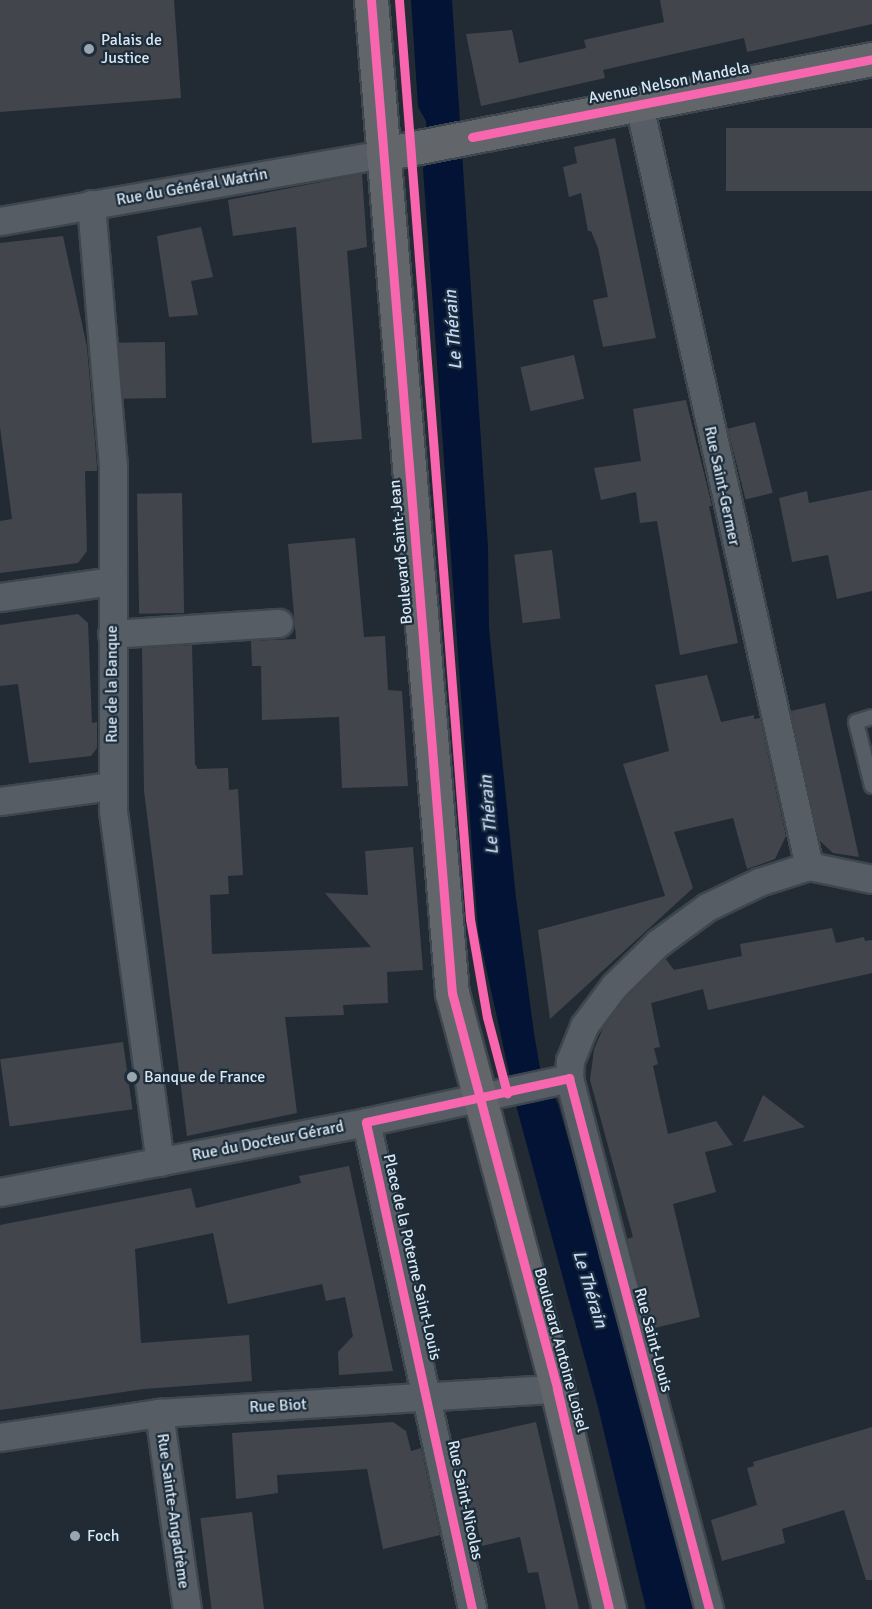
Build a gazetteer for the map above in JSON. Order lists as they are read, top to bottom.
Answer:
{
  "streets": {
    "main road": ["Avenue Nelson Mandela", "Boulevard Saint-Jean", "Boulevard Antoine Loisel"],
    "street": [
      "Rue du Général Watrin",
      "Rue Saint-Germer",
      "Rue de la Banque",
      "Rue du Docteur Gérard",
      "Place de la Poterne Saint-Louis",
      "Rue Saint-Louis",
      "Rue Biot",
      "Rue Saint-Nicolas",
      "Rue Sainte-Angadrème"
    ]
  },
  "crossings": [
    ["Avenue Nelson Mandela", "Rue du Général Watrin"],
    ["Avenue Nelson Mandela", "Rue Saint-Germer"],
    ["Avenue Nelson Mandela", "Boulevard Saint-Jean"],
    ["Rue du Général Watrin", "Boulevard Saint-Jean"],
    ["Rue du Général Watrin", "Rue de la Banque"],
    ["Rue Saint-Germer", "Rue Saint-Louis"],
    ["Boulevard Saint-Jean", "Rue du Docteur Gérard"],
    ["Boulevard Saint-Jean", "Boulevard Antoine Loisel"],
    ["Rue de la Banque", "Rue du Docteur Gérard"],
    ["Rue du Docteur Gérard", "Place de la Poterne Saint-Louis"],
    ["Rue du Docteur Gérard", "Rue Saint-Louis"],
    ["Rue du Docteur Gérard", "Boulevard Antoine Loisel"],
    ["Place de la Poterne Saint-Louis", "Rue Biot"],
    ["Place de la Poterne Saint-Louis", "Rue Saint-Nicolas"],
    ["Boulevard Antoine Loisel", "Rue Biot"],
    ["Rue Biot", "Rue Saint-Nicolas"],
    ["Rue Biot", "Rue Sainte-Angadrème"]
  ],
  "water": ["Le Thérain"],
  "places": ["Palais de Justice", "Banque de France", "Foch"]
}
